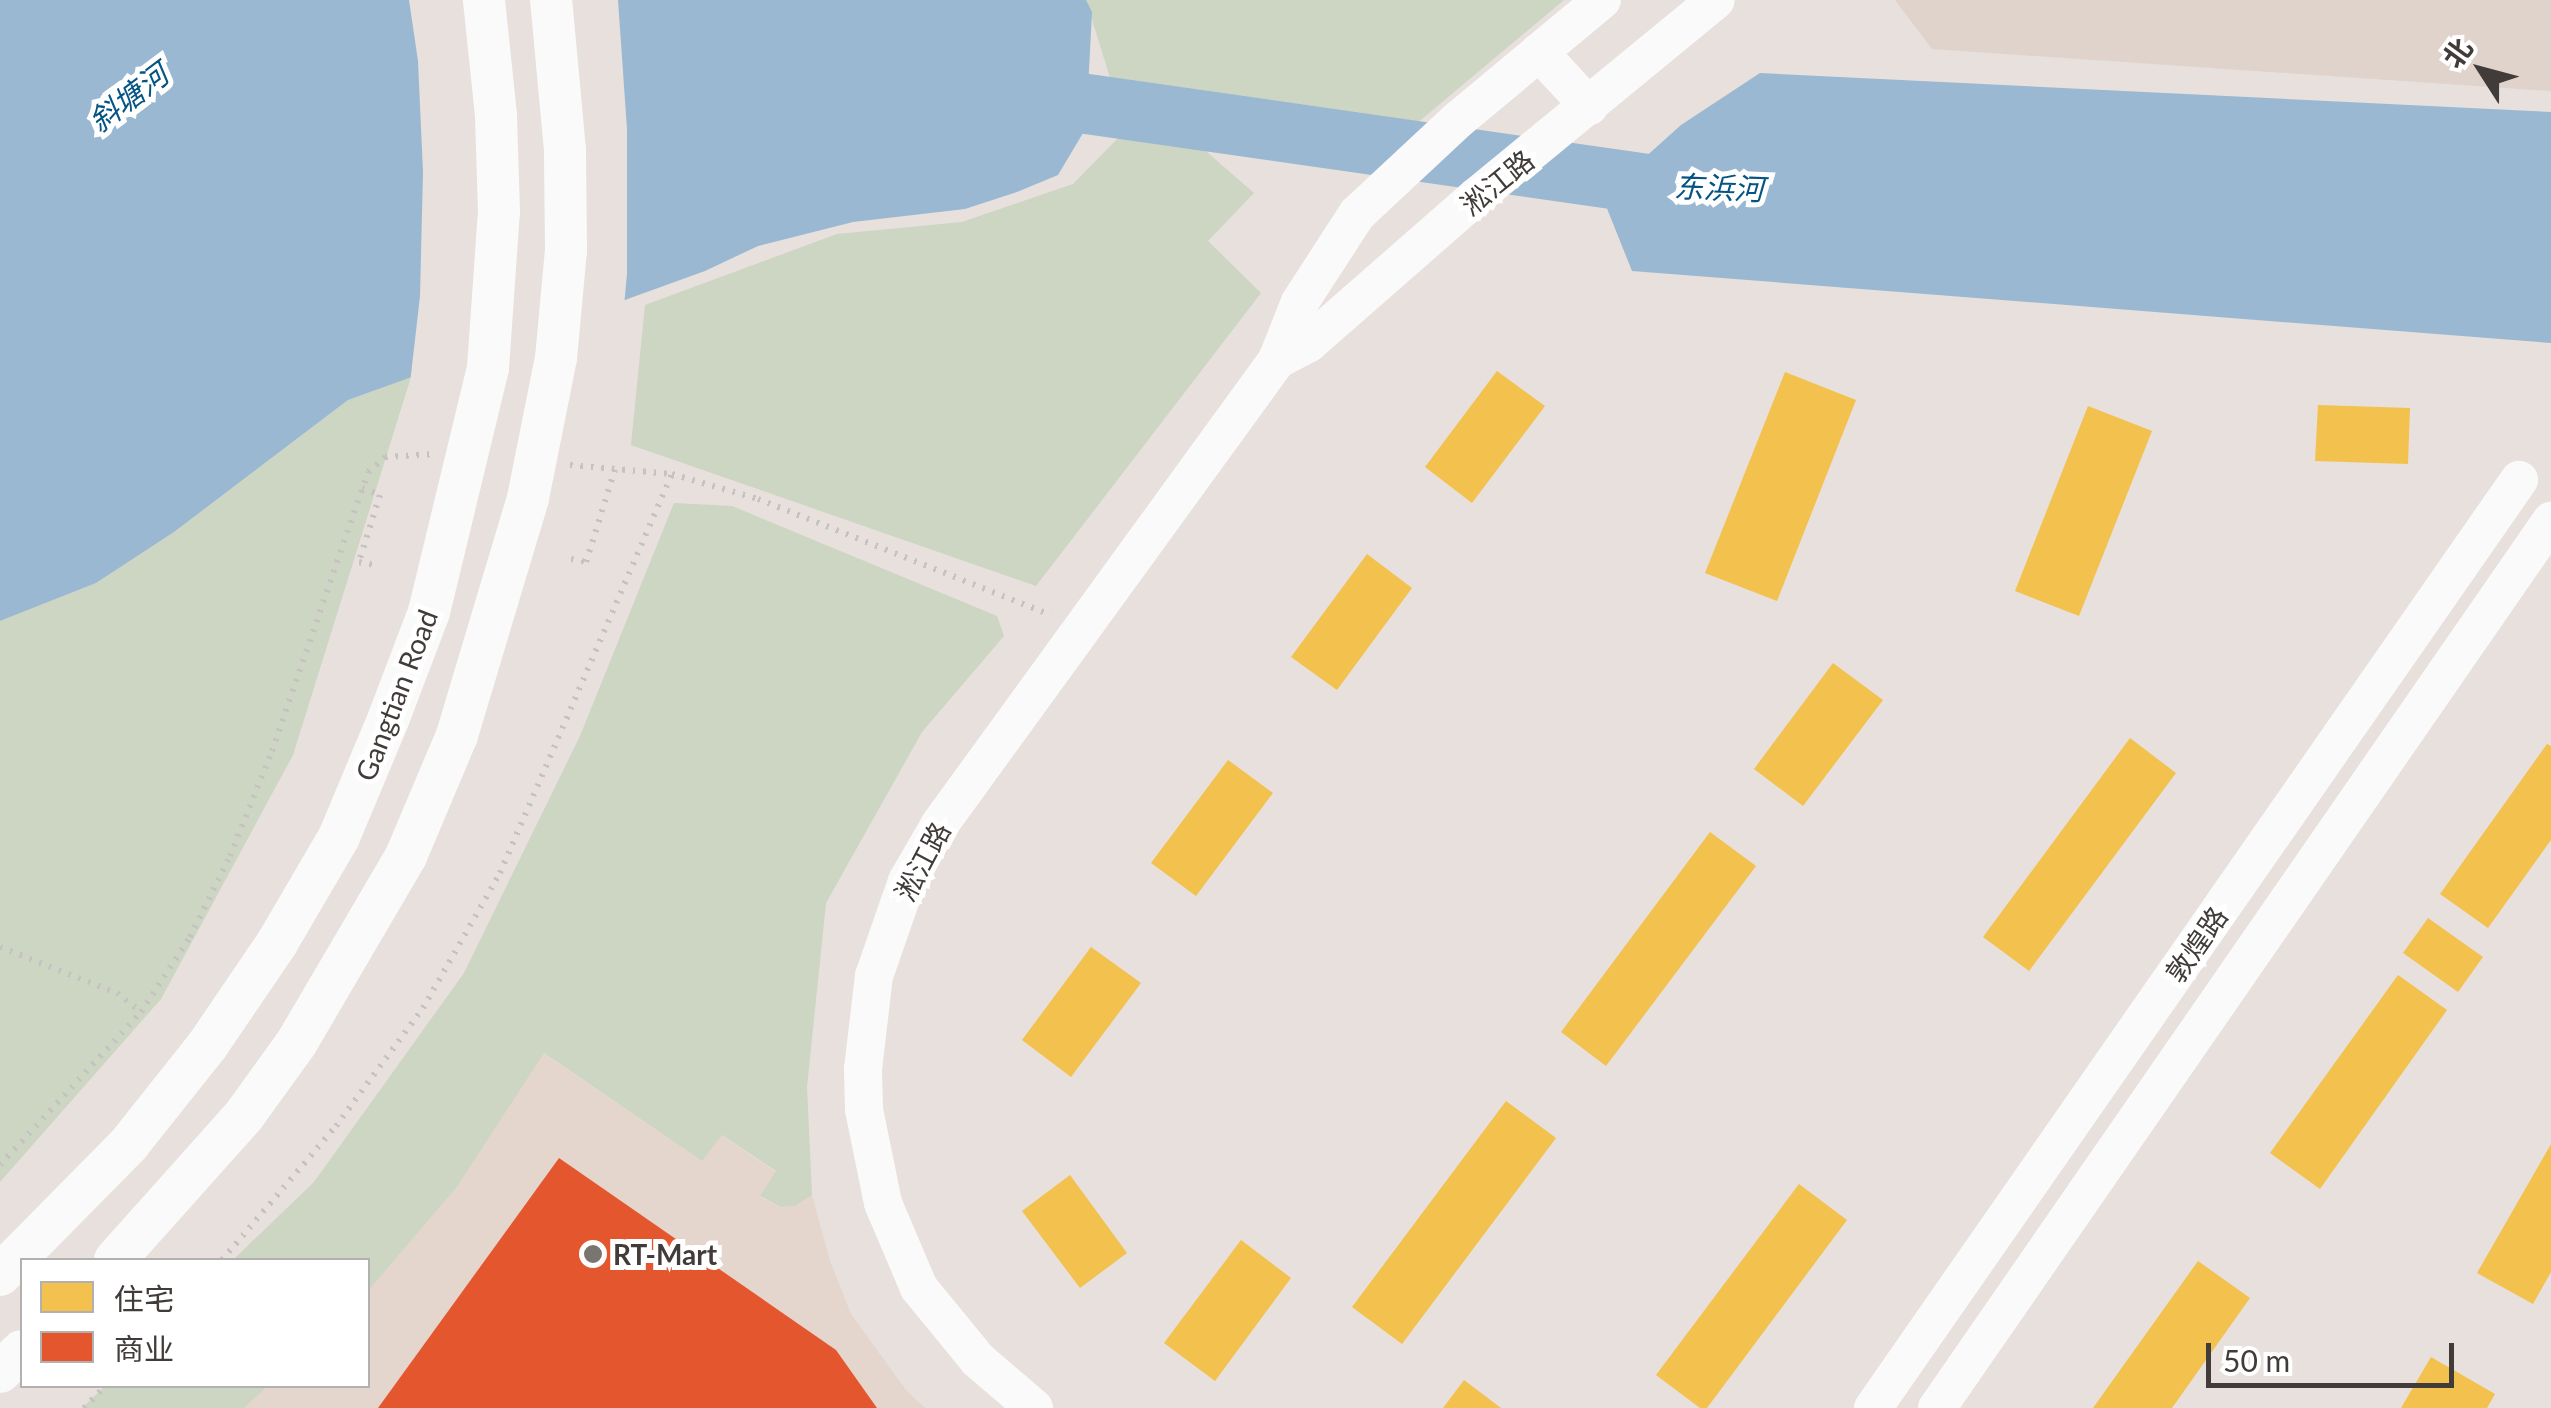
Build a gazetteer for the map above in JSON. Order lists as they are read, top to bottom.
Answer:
{
  "streets": {
    "main road": ["Gangtian Road"],
    "street": ["淞江路", "敦煌路"]
  },
  "water": ["斜塘河", "东浜河"],
  "places": ["RT-Mart"],
  "legend": ["住宅", "商业"],
  "scale_bar": "50 m",
  "north": "top left"
}
